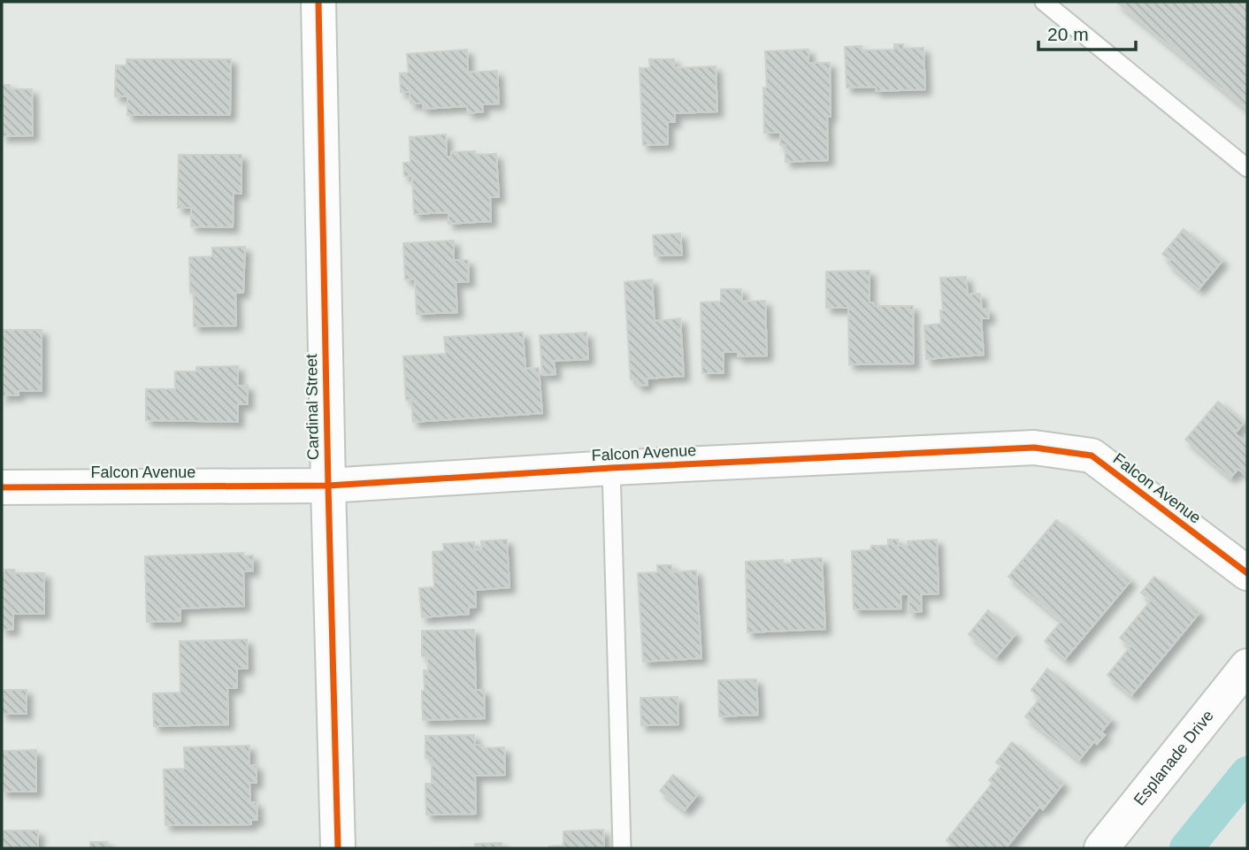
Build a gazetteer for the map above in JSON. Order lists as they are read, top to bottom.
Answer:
{
  "streets": {
    "street": ["Cardinal Street", "Falcon Avenue", "Esplanade Drive"]
  },
  "crossings": [
    ["Cardinal Street", "Falcon Avenue"]
  ],
  "scale_bar": "20 m"
}
